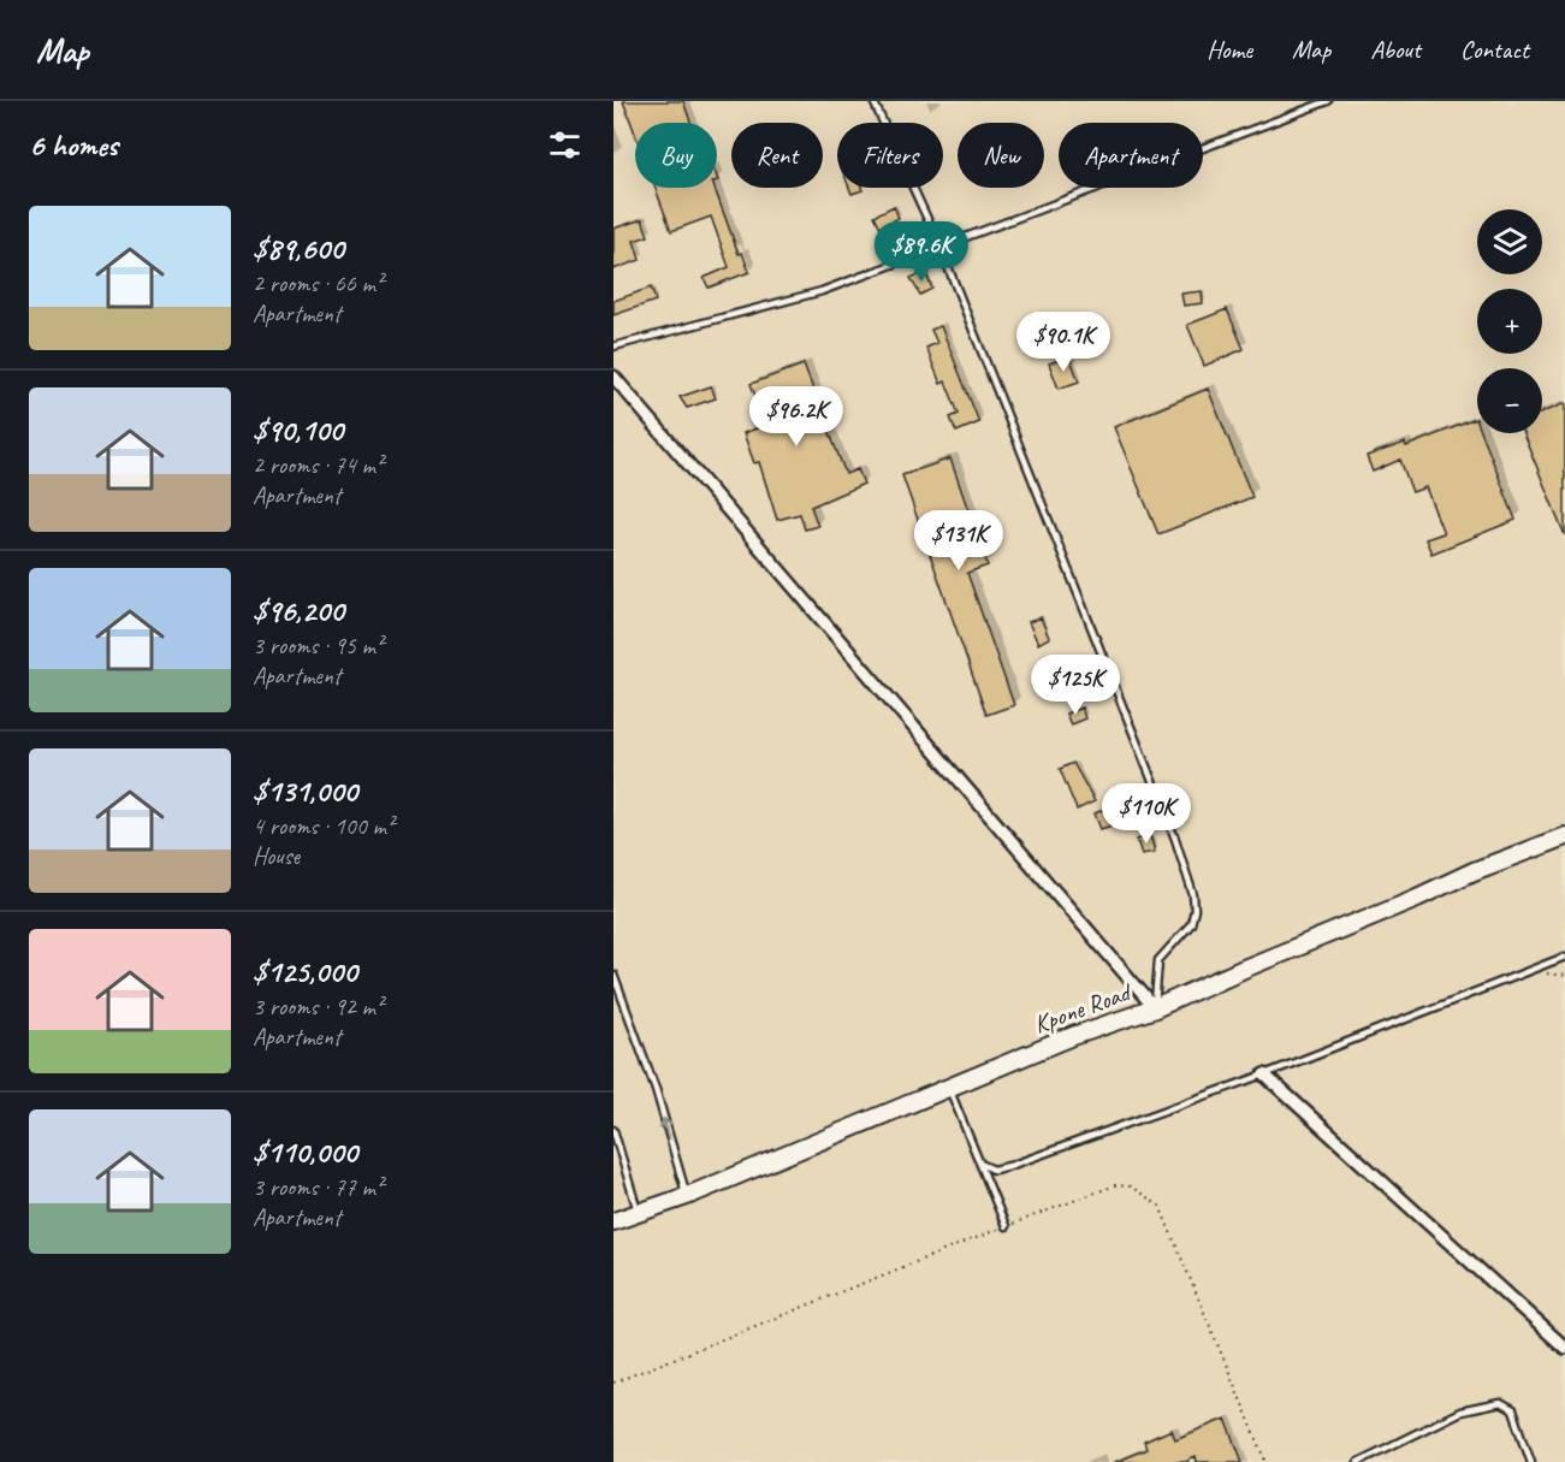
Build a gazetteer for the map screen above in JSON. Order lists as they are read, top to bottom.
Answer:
{
  "streets": {
    "main road": ["Kpone Road"]
  },
  "page": {
    "header": "Map",
    "nav": [
      "Home",
      "Map",
      "About",
      "Contact"
    ],
    "heading": "6 homes",
    "chip": [
      "Buy",
      "Rent",
      "Filters",
      "New",
      "Apartment"
    ],
    "list": [
      {
        "name": "$89,600",
        "note": "2 rooms · 66 m² · Apartment"
      },
      {
        "name": "$90,100",
        "note": "2 rooms · 74 m² · Apartment"
      },
      {
        "name": "$96,200",
        "note": "3 rooms · 95 m² · Apartment"
      },
      {
        "name": "$131,000",
        "note": "4 rooms · 100 m² · House"
      },
      {
        "name": "$125,000",
        "note": "3 rooms · 92 m² · Apartment"
      },
      {
        "name": "$110,000",
        "note": "3 rooms · 77 m² · Apartment"
      }
    ],
    "map_buttons": ["+", "−"],
    "price": [
      "$89.6K",
      "$90.1K",
      "$96.2K",
      "$131K",
      "$125K",
      "$110K"
    ]
  }
}
